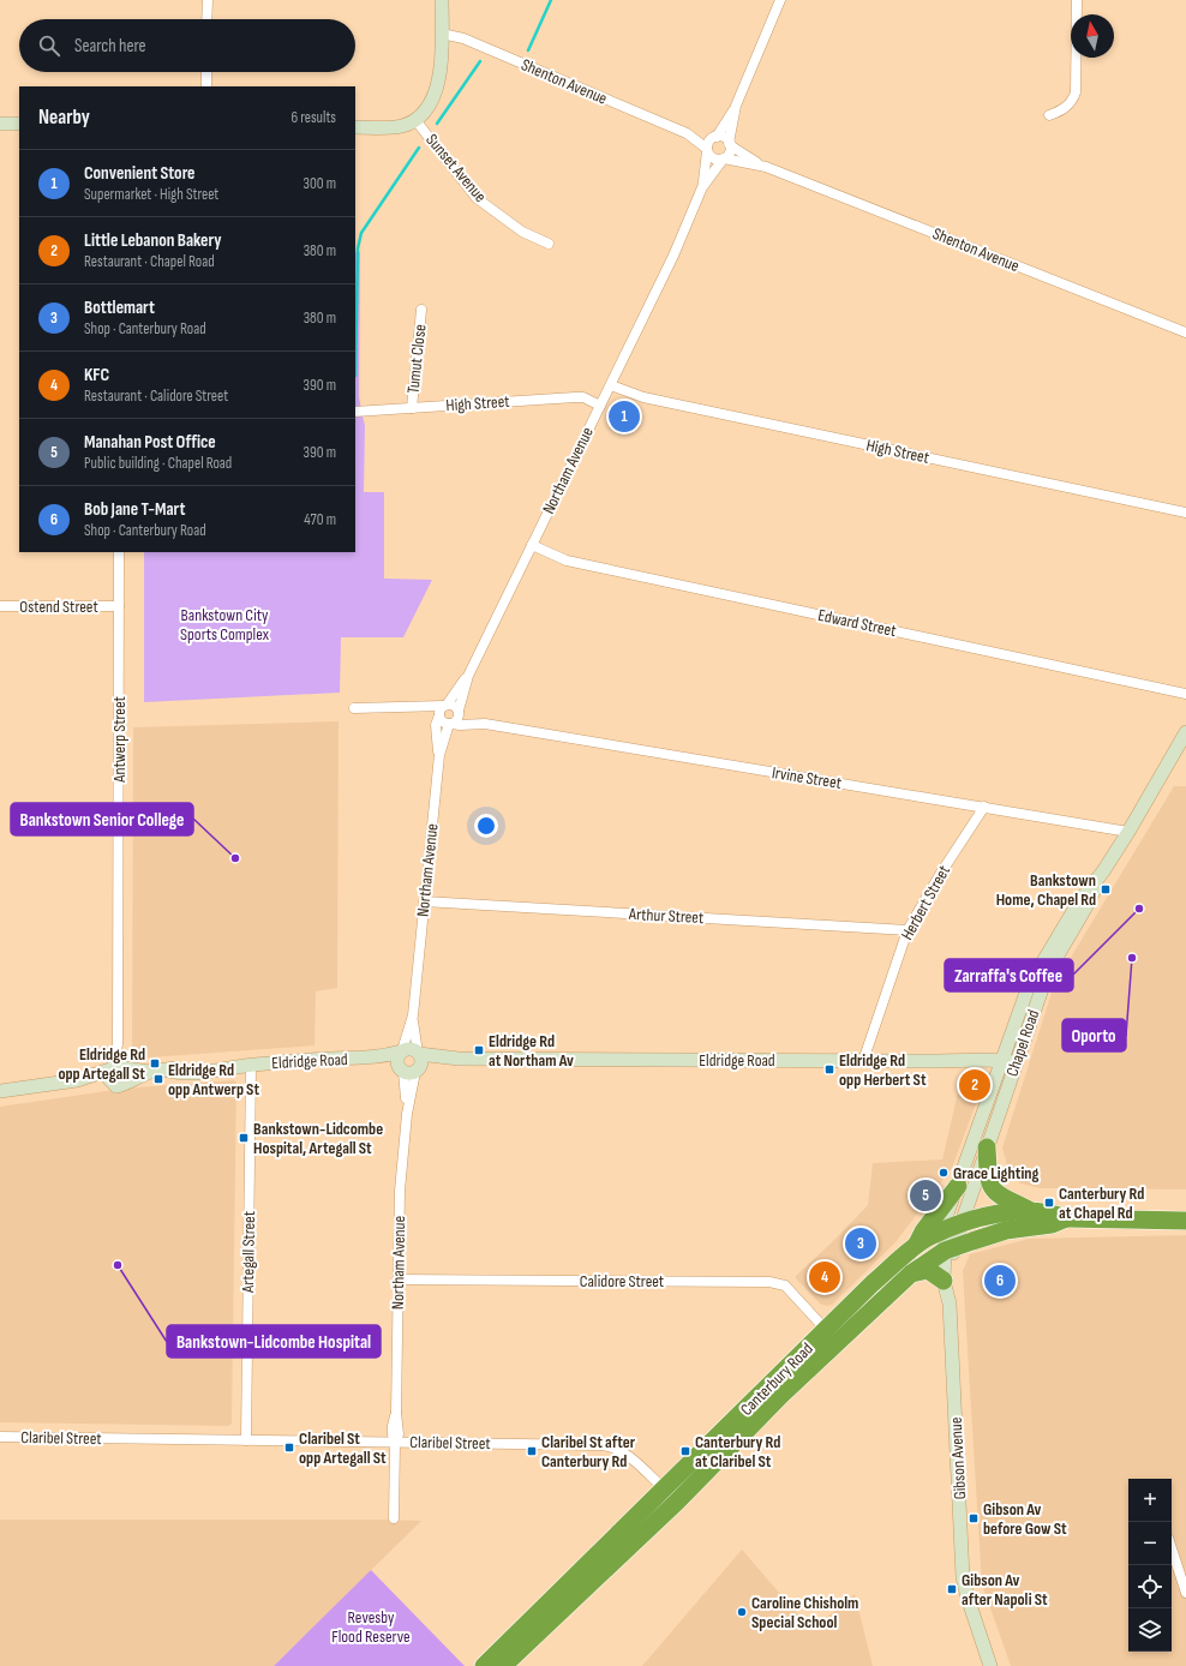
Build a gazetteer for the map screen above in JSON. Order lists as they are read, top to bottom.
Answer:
{
  "streets": {
    "highway": ["Canterbury Road"],
    "street": [
      "Shenton Avenue",
      "Sunset Avenue",
      "Tumut Close",
      "High Street",
      "Northam Avenue",
      "Ostend Street",
      "Edward Street",
      "Antwerp Street",
      "Irvine Street",
      "Herbert Street",
      "Arthur Street",
      "Chapel Road",
      "Eldridge Road",
      "Artegall Street",
      "Calidore Street",
      "Claribel Street",
      "Gibson Avenue"
    ]
  },
  "crossings": [
    ["Shenton Avenue", "Northam Avenue"],
    ["Tumut Close", "High Street"],
    ["High Street", "Northam Avenue"],
    ["Northam Avenue", "Edward Street"],
    ["Northam Avenue", "Irvine Street"],
    ["Northam Avenue", "Arthur Street"],
    ["Northam Avenue", "Eldridge Road"],
    ["Northam Avenue", "Calidore Street"],
    ["Northam Avenue", "Claribel Street"],
    ["Ostend Street", "Antwerp Street"],
    ["Antwerp Street", "Eldridge Road"],
    ["Irvine Street", "Herbert Street"],
    ["Irvine Street", "Chapel Road"],
    ["Herbert Street", "Arthur Street"],
    ["Herbert Street", "Eldridge Road"],
    ["Chapel Road", "Eldridge Road"],
    ["Chapel Road", "Canterbury Road"],
    ["Chapel Road", "Gibson Avenue"],
    ["Eldridge Road", "Artegall Street"],
    ["Artegall Street", "Claribel Street"],
    ["Calidore Street", "Canterbury Road"],
    ["Canterbury Road", "Claribel Street"],
    ["Canterbury Road", "Gibson Avenue"]
  ],
  "parks": ["Bankstown City Sports Complex", "Revesby Flood Reserve"],
  "places": {
    "other": [
      "Bankstown Senior College",
      "Zarraffa's Coffee",
      "Oporto",
      "Grace Lighting",
      "Bankstown-Lidcombe Hospital",
      "Caroline Chisholm Special School"
    ],
    "transit": [
      "Bankstown Home, Chapel Rd",
      "Eldridge Rd at Northam Av",
      "Eldridge Rd opp Artegall St",
      "Eldridge Rd opp Herbert St",
      "Eldridge Rd opp Antwerp St",
      "Bankstown-Lidcombe Hospital, Artegall St",
      "Canterbury Rd at Chapel Rd",
      "Claribel St opp Artegall St",
      "Claribel St after Canterbury Rd",
      "Canterbury Rd at Claribel St",
      "Gibson Av before Gow St",
      "Gibson Av after Napoli St"
    ]
  },
  "north": "top",
  "page": {
    "search": "Search here",
    "heading": ["Nearby", "6 results"],
    "list": [
      {
        "mark": "1",
        "name": "Convenient Store",
        "note": "Supermarket · High Street",
        "value": "300 m"
      },
      {
        "mark": "2",
        "name": "Little Lebanon Bakery",
        "note": "Restaurant · Chapel Road",
        "value": "380 m"
      },
      {
        "mark": "3",
        "name": "Bottlemart",
        "note": "Shop · Canterbury Road",
        "value": "380 m"
      },
      {
        "mark": "4",
        "name": "KFC",
        "note": "Restaurant · Calidore Street",
        "value": "390 m"
      },
      {
        "mark": "5",
        "name": "Manahan Post Office",
        "note": "Public building · Chapel Road",
        "value": "390 m"
      },
      {
        "mark": "6",
        "name": "Bob Jane T-Mart",
        "note": "Shop · Canterbury Road",
        "value": "470 m"
      }
    ],
    "pins": [
      "1",
      "2",
      "5",
      "3",
      "4",
      "6"
    ],
    "map_buttons": ["+", "−"]
  }
}
